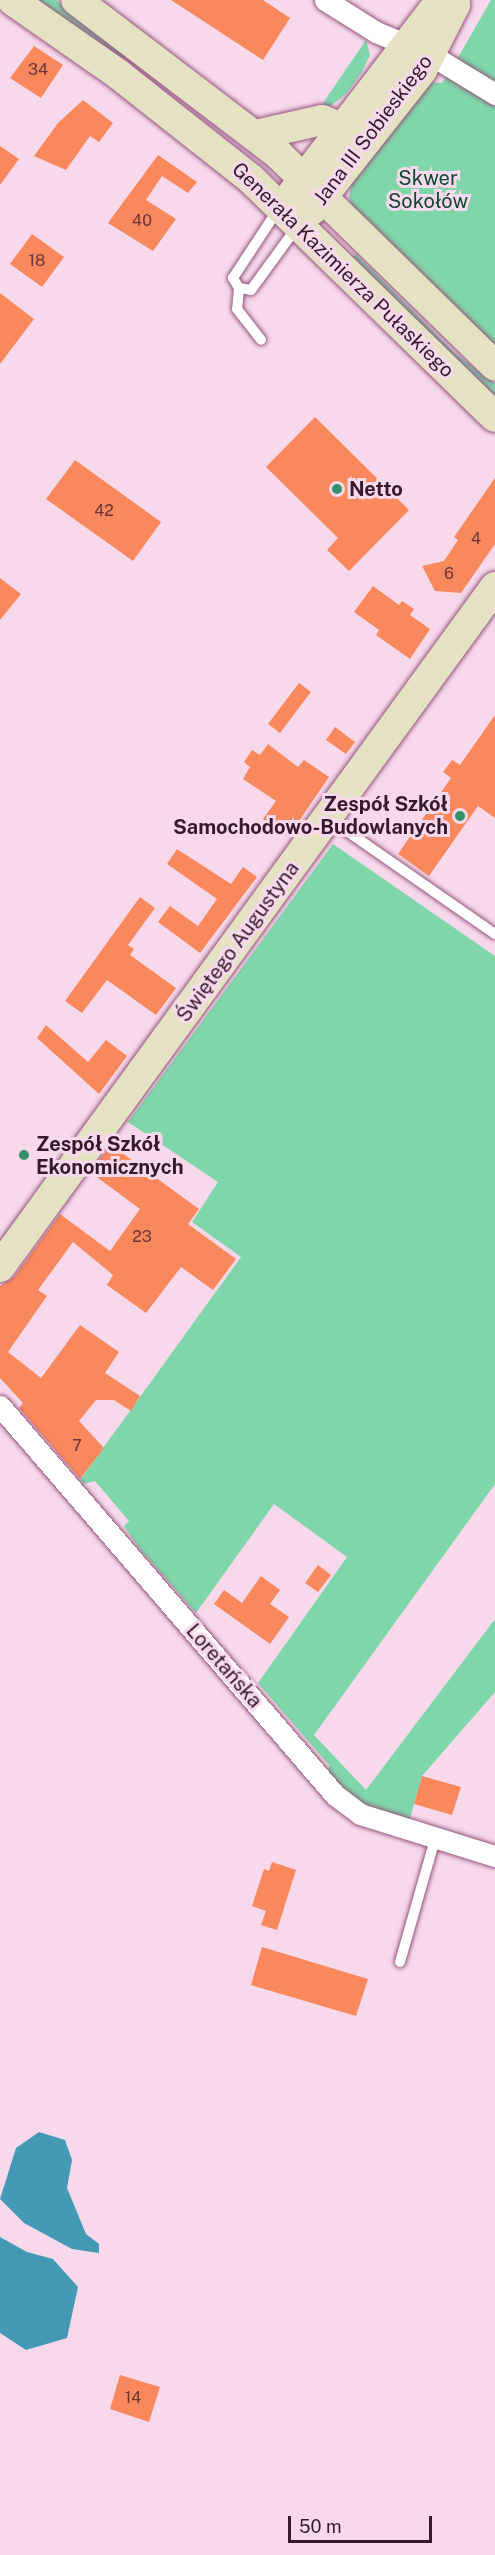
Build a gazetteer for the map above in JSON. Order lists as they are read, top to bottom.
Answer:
{
  "streets": {
    "street": [
      "Jana III Sobieskiego",
      "Generała Kazimierza Pułaskiego",
      "Świętego Augustyna",
      "Loretańska"
    ]
  },
  "crossings": [
    ["Jana III Sobieskiego", "Generała Kazimierza Pułaskiego"]
  ],
  "parks": ["Skwer Sokołów"],
  "places": ["Netto", "Zespół Szkół Samochodowo-Budowlanych", "Zespół Szkół Ekonomicznych"],
  "house_numbers": [
    "34",
    "40",
    "18",
    "42",
    "4",
    "6",
    "23",
    "7",
    "14"
  ],
  "scale_bar": "50 m"
}
